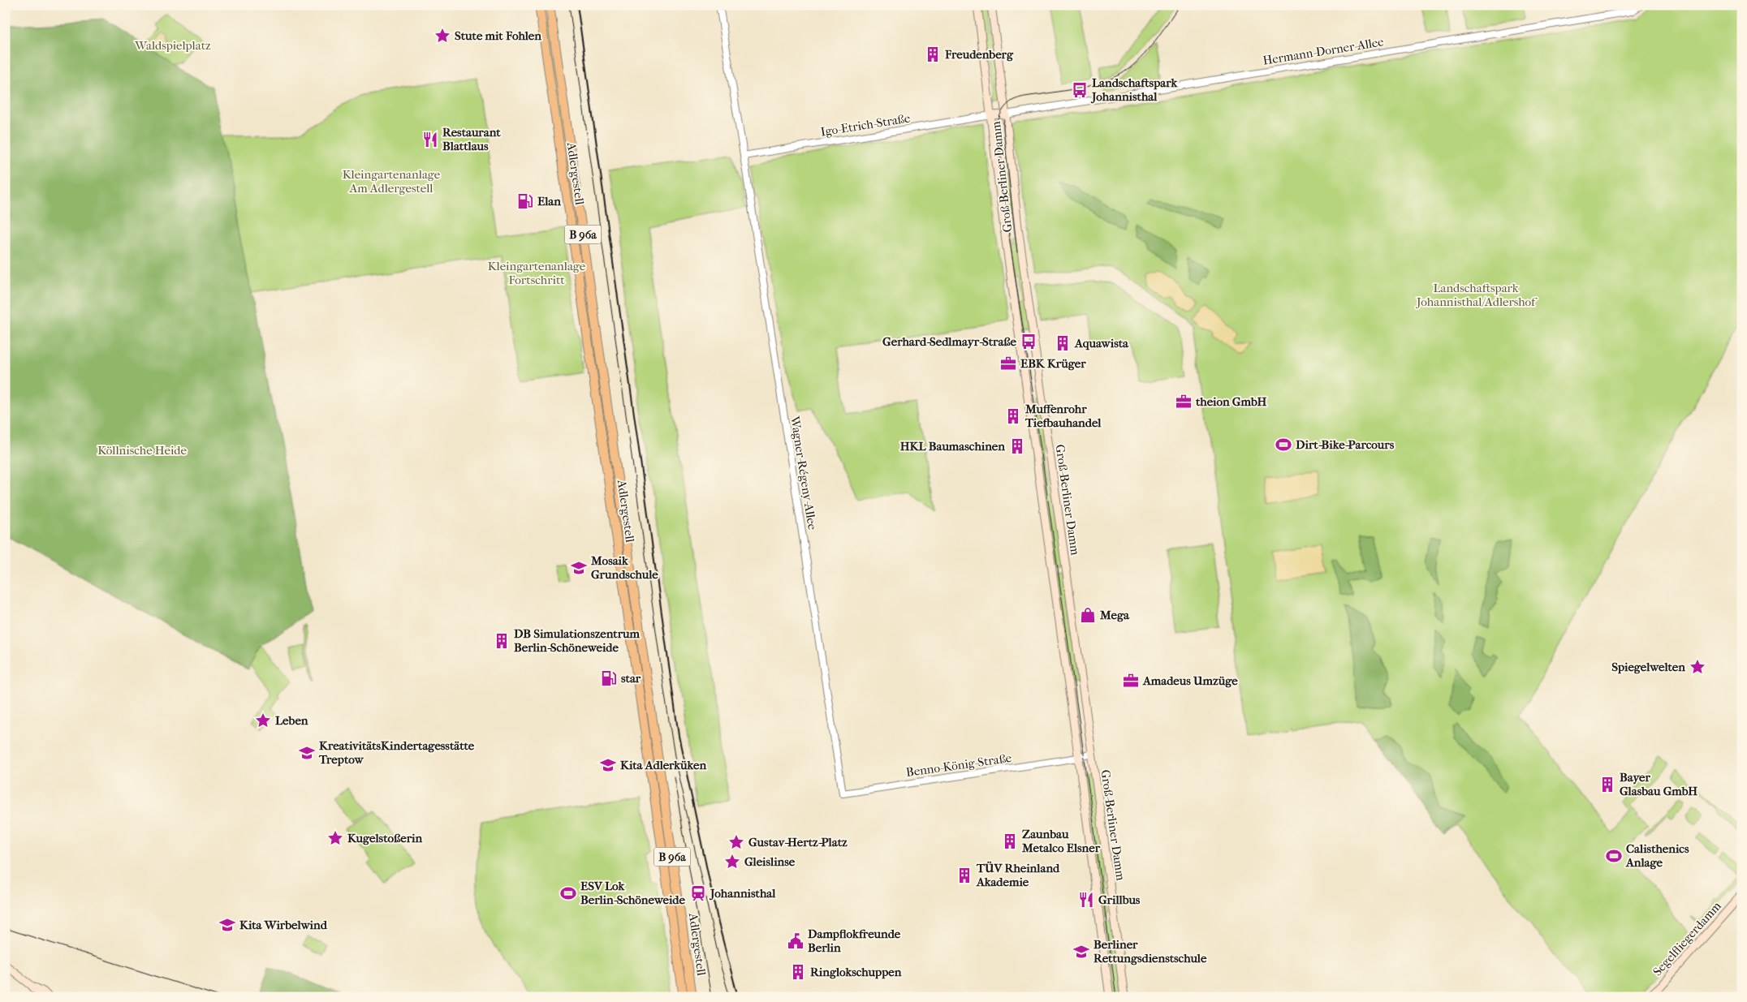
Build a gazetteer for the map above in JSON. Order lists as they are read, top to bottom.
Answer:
{
  "streets": {
    "main road": [
      "Adlergestell",
      "Groß-Berliner Damm",
      "B 96a",
      "Segelfliegerdamm"
    ],
    "street": [
      "Hermann-Dorner-Allee",
      "Igo-Etrich-Straße",
      "Wagner-Régeny-Allee",
      "Benno-König-Straße"
    ]
  },
  "crossings": [
    ["Hermann-Dorner-Allee", "Groß-Berliner Damm"],
    ["Igo-Etrich-Straße", "Groß-Berliner Damm"],
    ["Igo-Etrich-Straße", "Wagner-Régeny-Allee"],
    ["Groß-Berliner Damm", "Benno-König-Straße"],
    ["Wagner-Régeny-Allee", "Benno-König-Straße"]
  ],
  "parks": [
    "Waldspielplatz",
    "Kleingartenanlage Am Adlergestell",
    "Kleingartenanlage Fortschritt",
    "Landschaftspark Johannisthal/Adlershof",
    "Köllnische Heide"
  ],
  "places": {
    "place": [
      "Stute mit Fohlen",
      "Spiegelwelten",
      "Leben",
      "Kugelstoßerin",
      "Gustav-Hertz-Platz",
      "Gleislinse"
    ],
    "building": [
      "Freudenberg",
      "Aquawista",
      "Muffenrohr Tiefbauhandel",
      "HKL Baumaschinen",
      "DB Simulationszentrum Berlin-Schöneweide",
      "Bayer Glasbau GmbH",
      "Zaunbau Metalco Elsner",
      "TÜV Rheinland Akademie",
      "Ringlokschuppen"
    ],
    "bus stop": ["Landschaftspark Johannisthal", "Gerhard-Sedlmayr-Straße"],
    "restaurant": ["Restaurant Blattlaus", "Grillbus"],
    "fuel station": ["Elan", "star"],
    "office": ["EBK Krüger", "theion GmbH", "Amadeus Umzüge"],
    "sports": ["Dirt-Bike-Parcours", "Calisthenics Anlage", "ESV Lok Berlin-Schöneweide"],
    "school or university": [
      "Mosaik Grundschule",
      "KreativitätsKindertagesstätte Treptow",
      "Kita Adlerküken",
      "Kita Wirbelwind",
      "Berliner Rettungsdienstschule"
    ],
    "shop": ["Mega"],
    "station": ["Johannisthal"],
    "public building": ["Dampflokfreunde Berlin"]
  }
}
